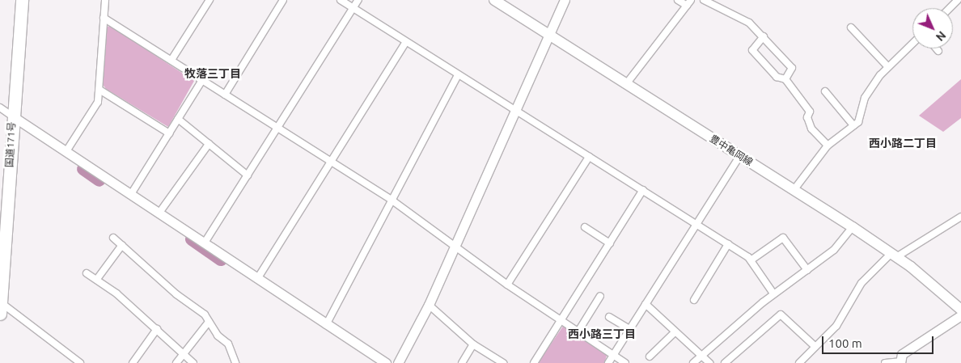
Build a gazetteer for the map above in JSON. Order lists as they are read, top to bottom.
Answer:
{
  "streets": {
    "highway": ["国道171号"],
    "main road": ["豊中亀岡線"]
  },
  "districts": ["牧落三丁目", "西小路二丁目", "西小路三丁目"],
  "scale_bar": "100 m",
  "north": "bottom right"
}
